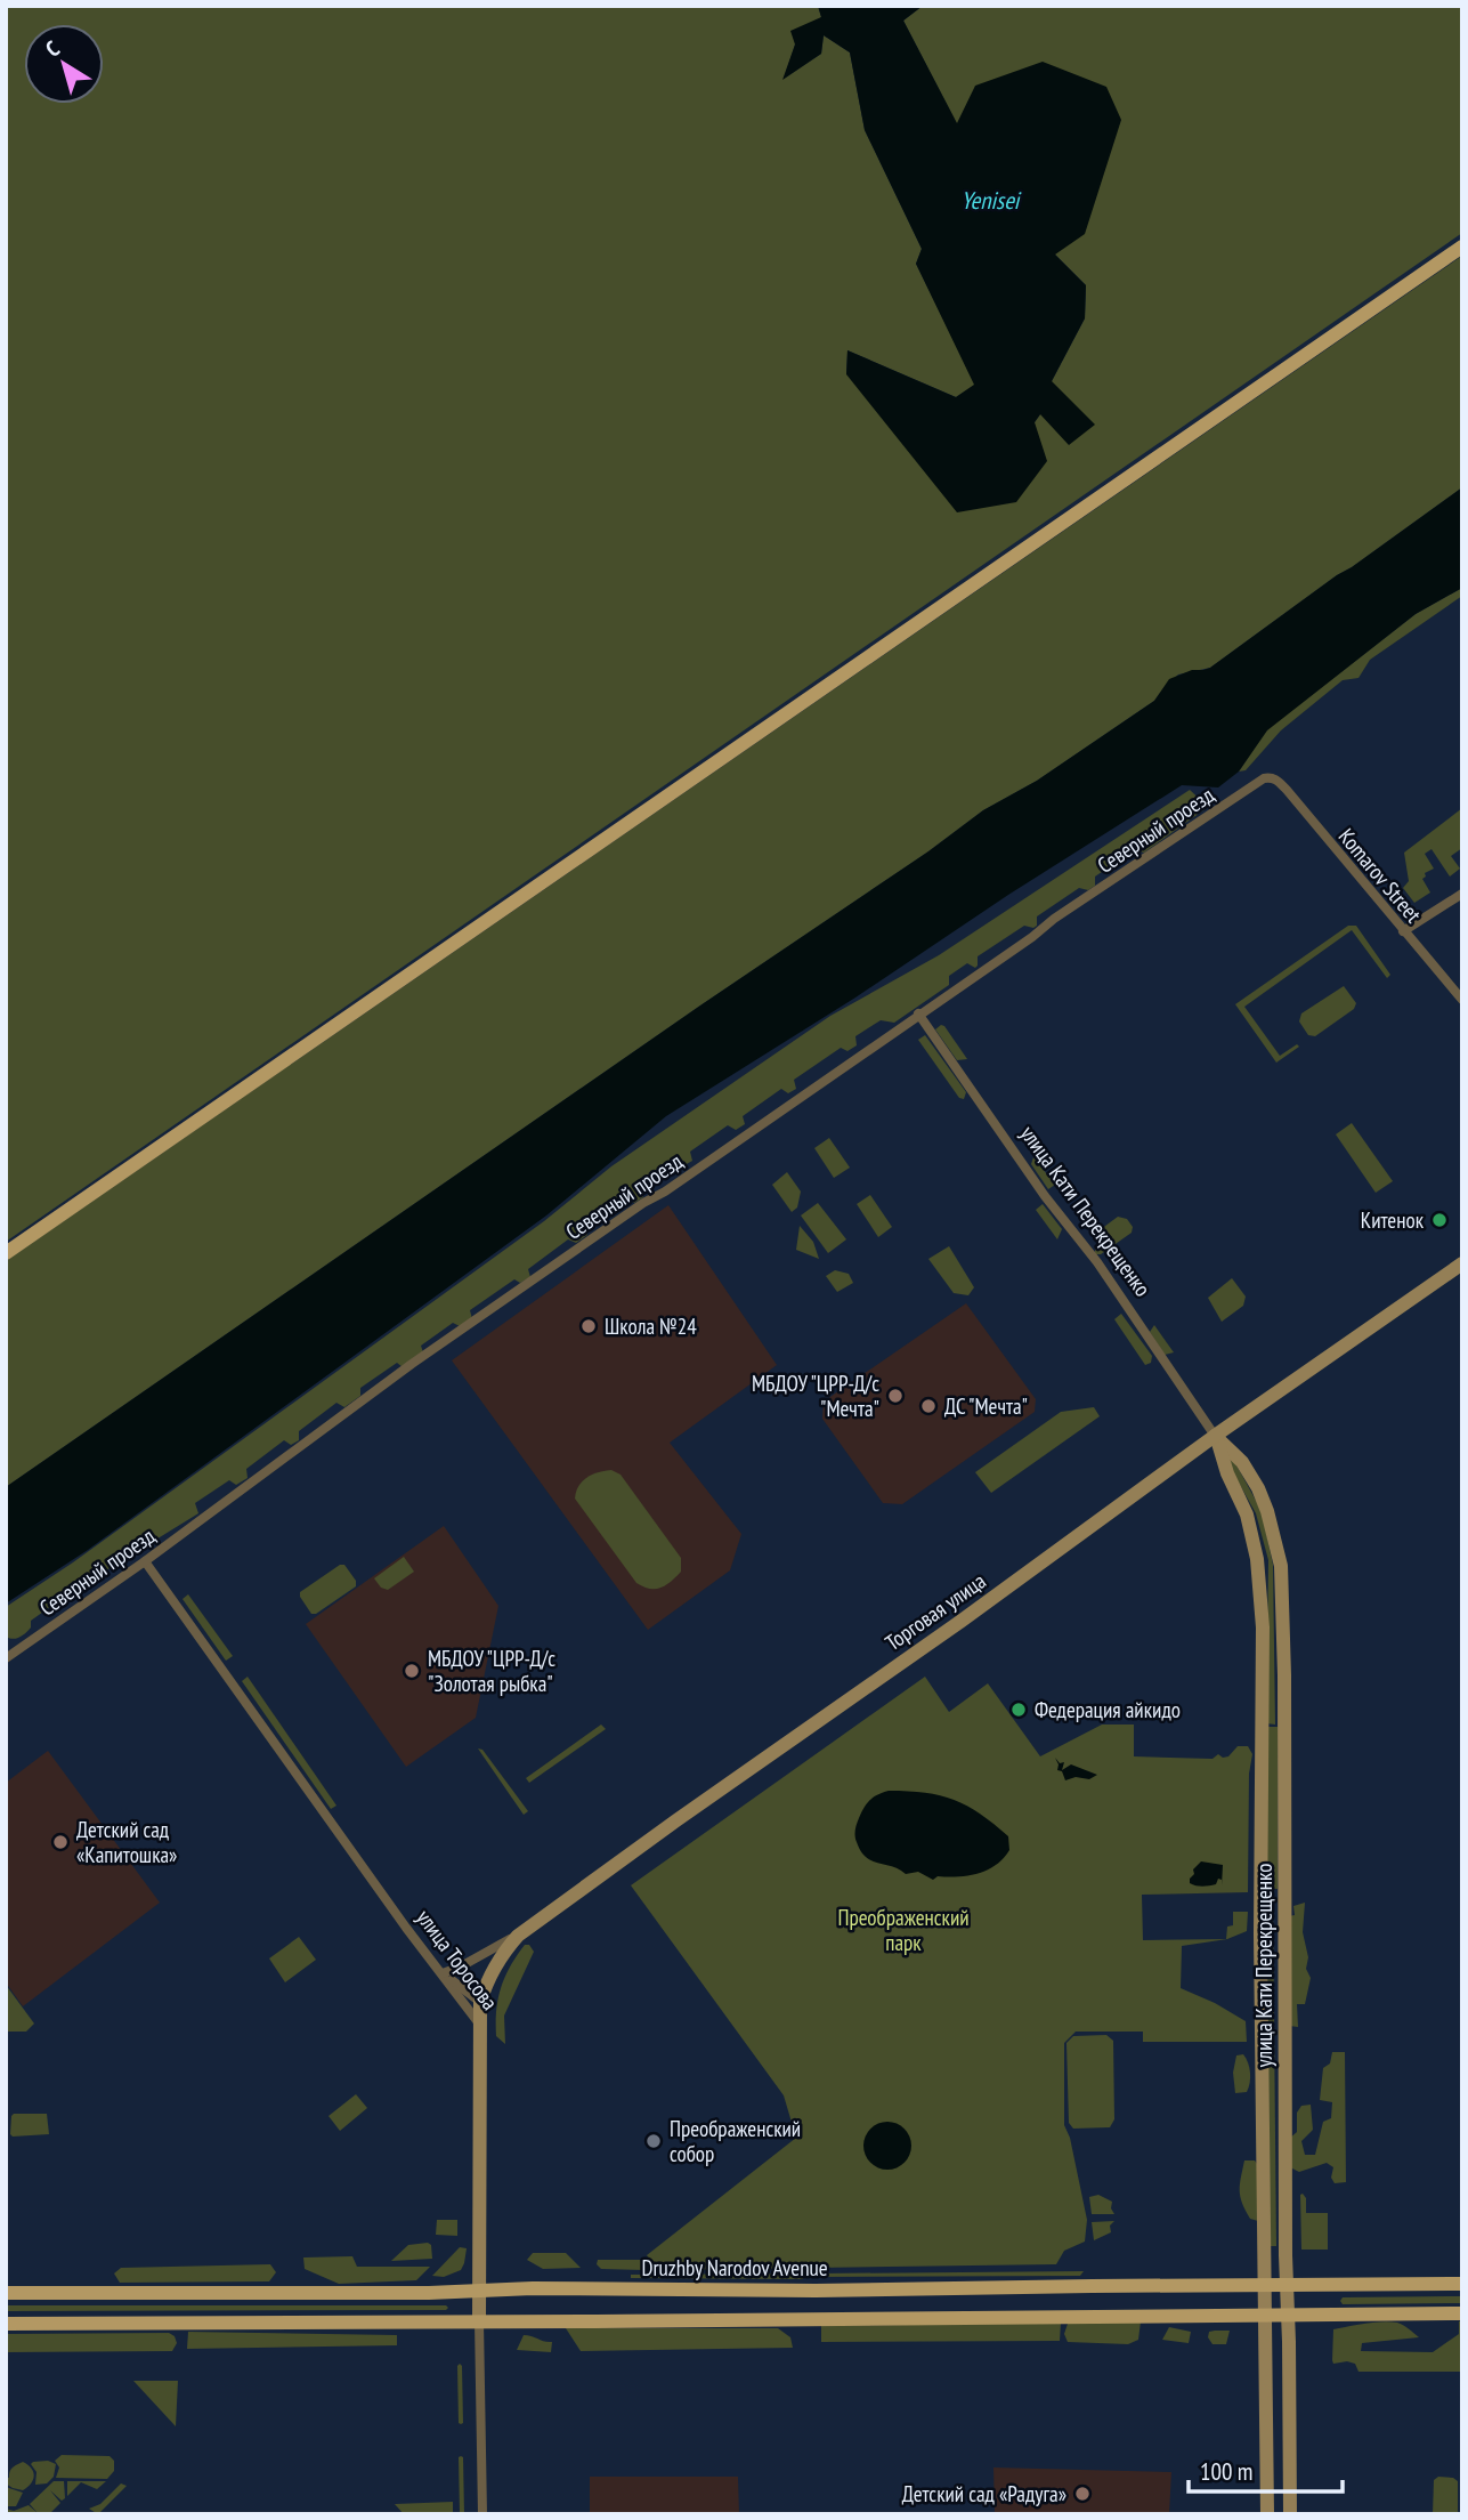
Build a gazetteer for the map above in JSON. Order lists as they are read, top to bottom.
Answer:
{
  "streets": {
    "main road": ["Druzhby Narodov Avenue"],
    "street": [
      "Северный проезд",
      "Komarov Street",
      "улица Кати Перекрещенко",
      "Торговая улица",
      "улица Торосова"
    ]
  },
  "crossings": [
    ["Северный проезд", "Komarov Street"],
    ["Северный проезд", "улица Кати Перекрещенко"],
    ["Северный проезд", "улица Торосова"],
    ["улица Кати Перекрещенко", "Торговая улица"],
    ["улица Кати Перекрещенко", "Druzhby Narodov Avenue"],
    ["Торговая улица", "улица Торосова"],
    ["улица Торосова", "Druzhby Narodov Avenue"]
  ],
  "water": ["Yenisei"],
  "parks": ["Преображенский парк"],
  "places": [
    "Китенок",
    "Школа №24",
    "МБДОУ \"ЦРР-Д/с \"Мечта\"",
    "ДС \"Мечта\"",
    "МБДОУ \"ЦРР-Д/с \"Золотая рыбка\"",
    "Федерация айкидо",
    "Детский сад «Капитошка»",
    "Преображенский собор",
    "Детский сад «Радуга»"
  ],
  "scale_bar": "100 m",
  "north": "top left"
}
